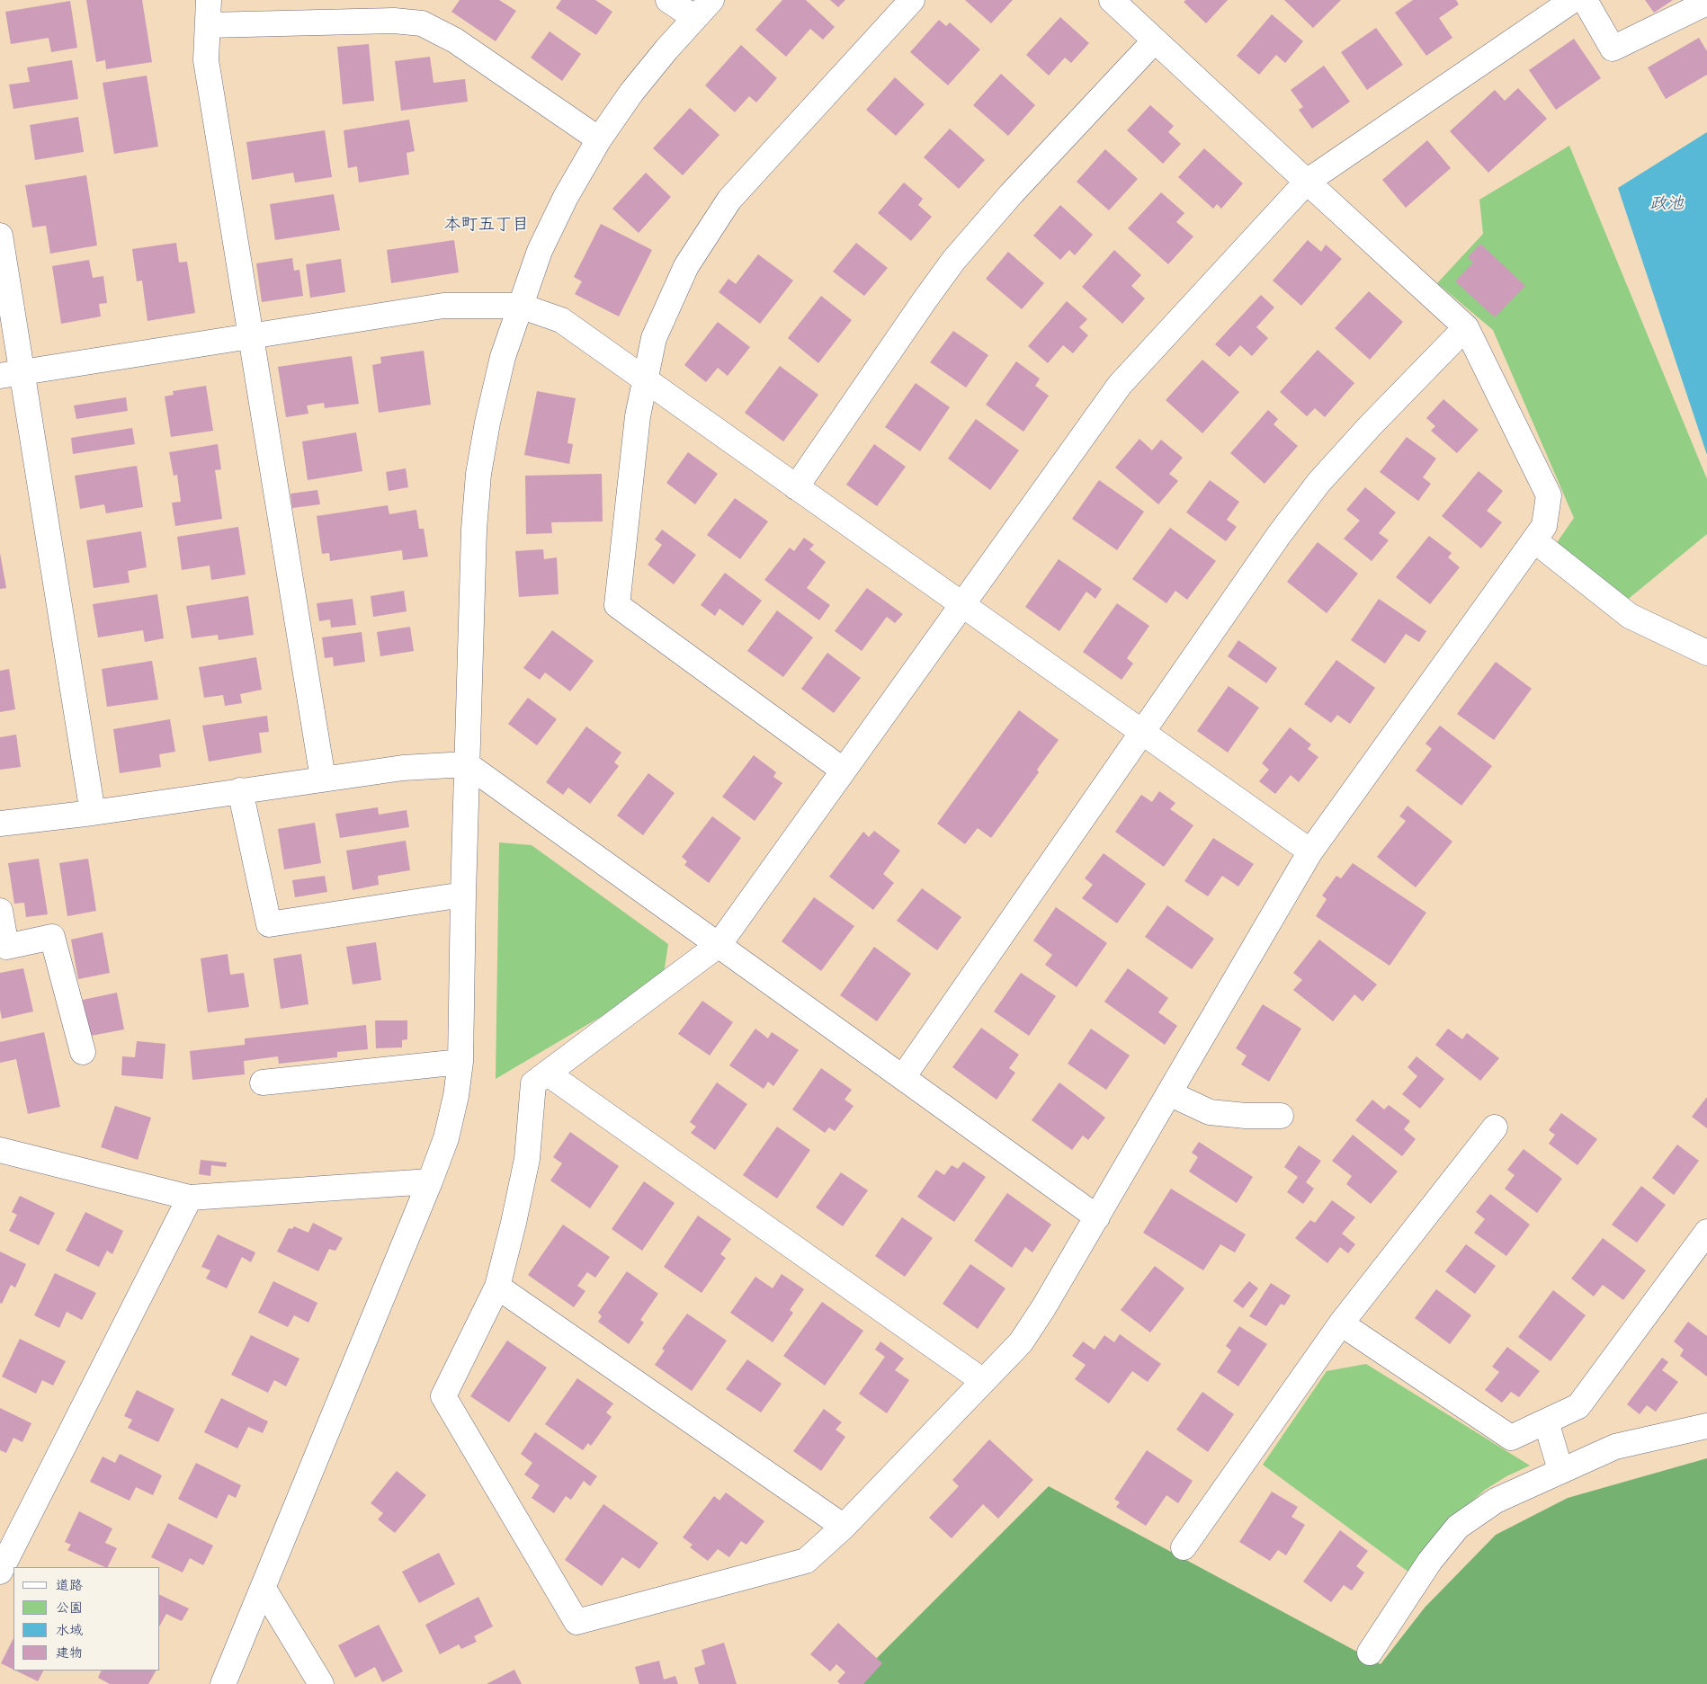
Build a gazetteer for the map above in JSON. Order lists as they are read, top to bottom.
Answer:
{
  "districts": ["本町五丁目"],
  "water": ["政池"],
  "legend": [
    "道路",
    "公園",
    "水域",
    "建物"
  ]
}
